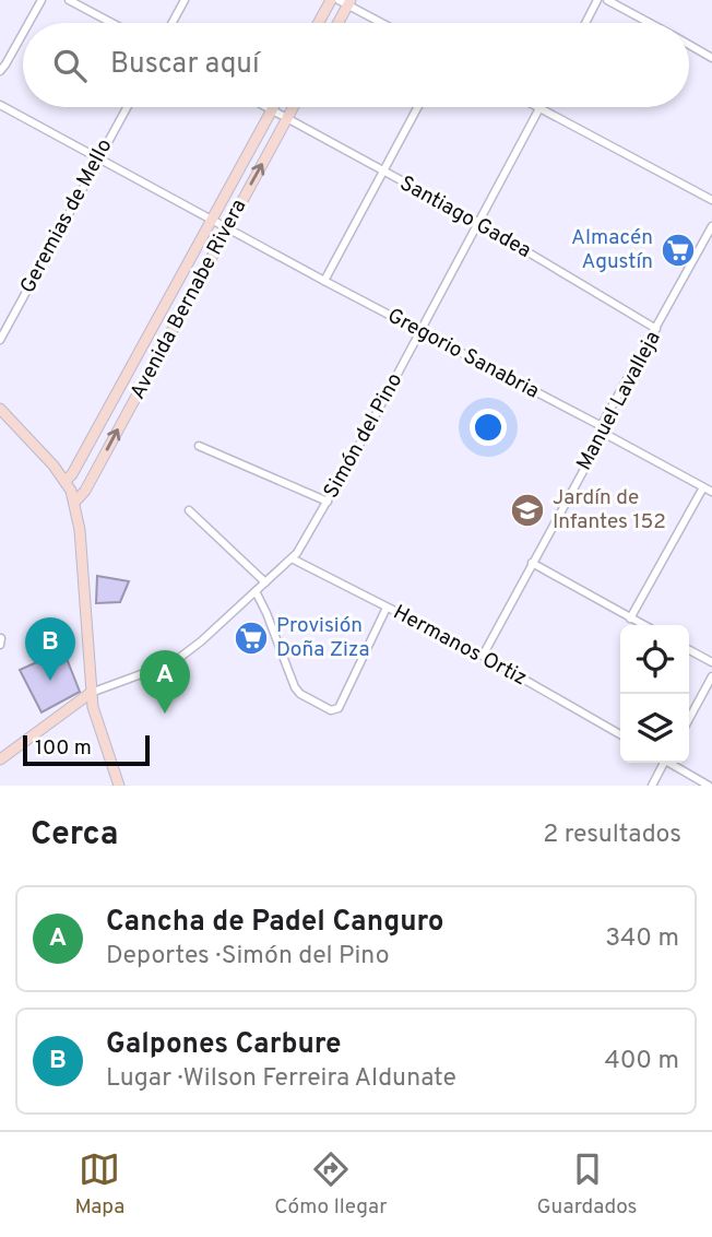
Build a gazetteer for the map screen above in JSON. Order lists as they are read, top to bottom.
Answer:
{
  "streets": {
    "street": [
      "Geremias de Mello",
      "Santiago Gadea",
      "Avenida Bernabe Rivera",
      "Gregorio Sanabria",
      "Manuel Lavalleja",
      "Simón del Pino",
      "Hermanos Ortiz"
    ]
  },
  "crossings": [
    ["Geremias de Mello", "Gregorio Sanabria"],
    ["Santiago Gadea", "Avenida Bernabe Rivera"],
    ["Santiago Gadea", "Manuel Lavalleja"],
    ["Santiago Gadea", "Simón del Pino"],
    ["Avenida Bernabe Rivera", "Gregorio Sanabria"],
    ["Gregorio Sanabria", "Manuel Lavalleja"],
    ["Gregorio Sanabria", "Simón del Pino"],
    ["Manuel Lavalleja", "Hermanos Ortiz"],
    ["Simón del Pino", "Hermanos Ortiz"]
  ],
  "places": {
    "supermarket": ["Almacén Agustín", "Provisión Doña Ziza"],
    "school or university": ["Jardín de Infantes 152"]
  },
  "scale_bar": "100 m",
  "page": {
    "search": "Buscar aquí",
    "pins": ["B", "A"],
    "scale": "100 m",
    "heading": ["Cerca", "2 resultados"],
    "list": [
      {
        "mark": "A",
        "name": "Cancha de Padel Canguro",
        "note": "Deportes · Simón del Pino",
        "value": "340 m"
      },
      {
        "mark": "B",
        "name": "Galpones Carbure",
        "note": "Lugar · Wilson Ferreira Aldunate",
        "value": "400 m"
      }
    ],
    "nav": ["Mapa", "Cómo llegar", "Guardados"]
  }
}
